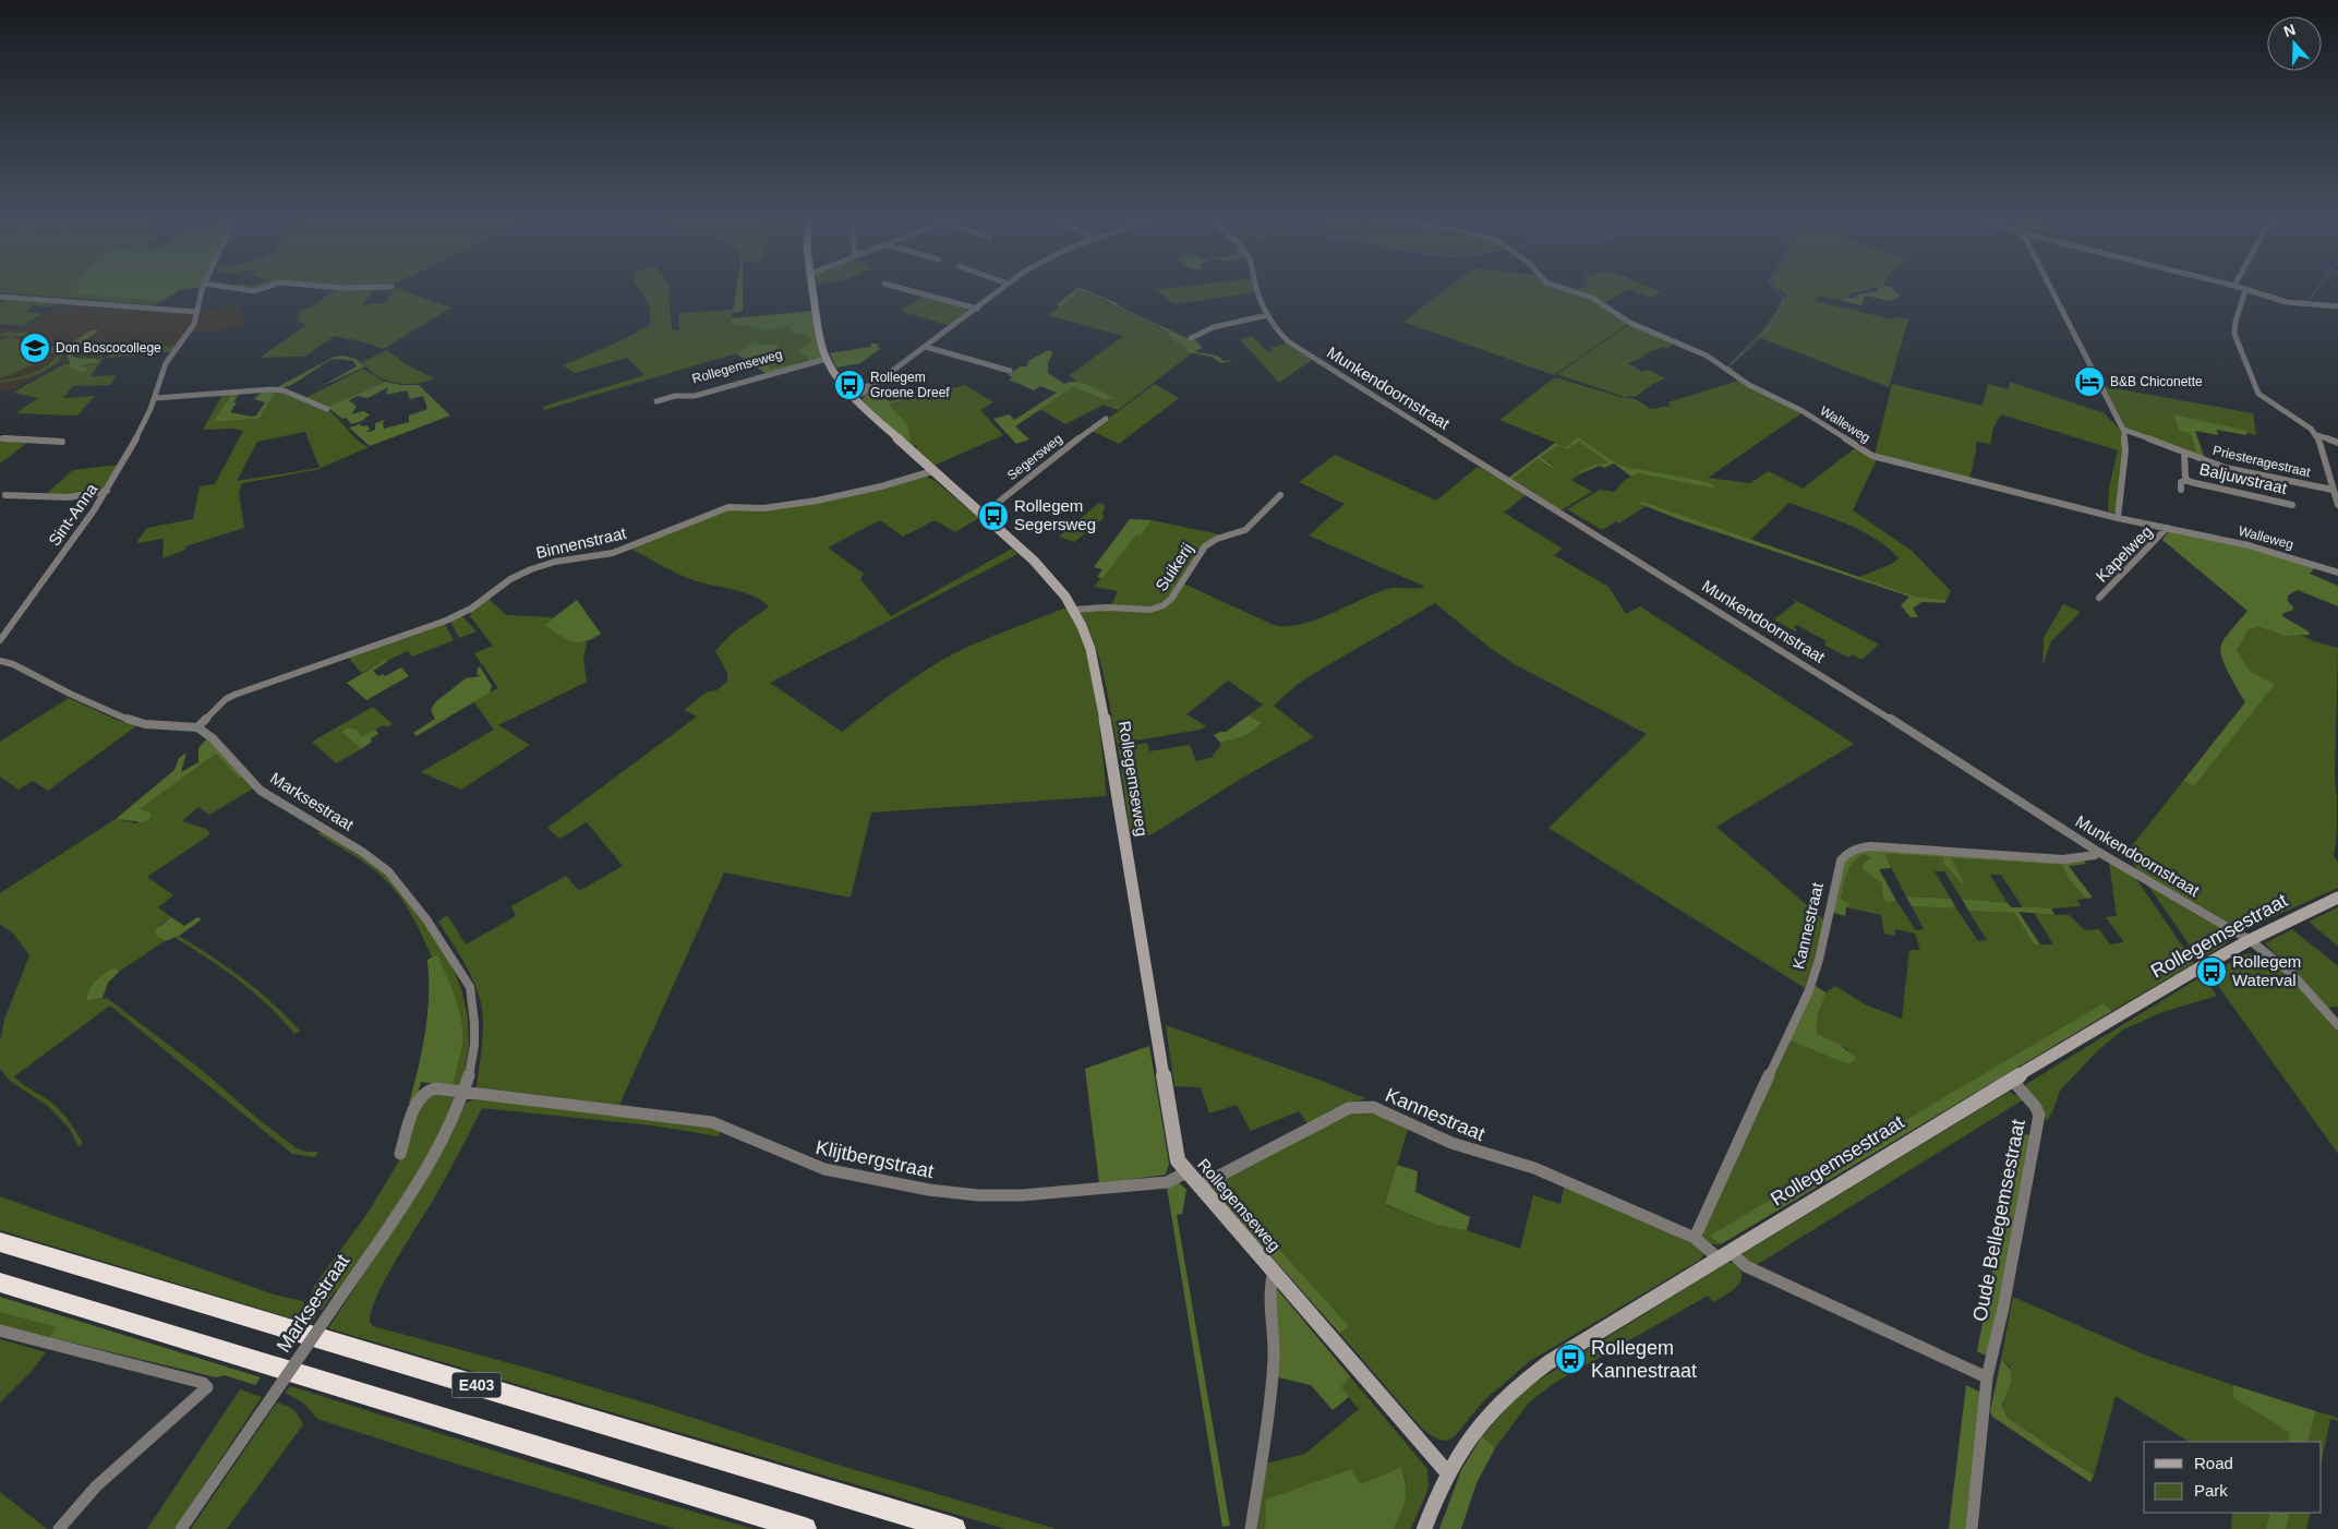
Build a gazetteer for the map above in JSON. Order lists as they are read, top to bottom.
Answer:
{
  "streets": {
    "highway": ["E403"],
    "street": [
      "Rollegemseweg",
      "Munkendoornstraat",
      "Walleweg",
      "Segersweg",
      "Priesteragestraat",
      "Baljuwstraat",
      "Sint-Anna",
      "Binnenstraat",
      "Kapelweg",
      "Suikerij",
      "Marksestraat",
      "Kannestraat",
      "Rollegemsestraat",
      "Klijtbergstraat",
      "Oude Bellegemsestraat"
    ]
  },
  "crossings": [
    ["Rollegemseweg", "Segersweg"],
    ["Rollegemseweg", "Binnenstraat"],
    ["Rollegemseweg", "Suikerij"],
    ["Rollegemseweg", "Kannestraat"],
    ["Rollegemseweg", "Rollegemsestraat"],
    ["Rollegemseweg", "Klijtbergstraat"],
    ["Munkendoornstraat", "Kannestraat"],
    ["Munkendoornstraat", "Rollegemsestraat"],
    ["Walleweg", "Kapelweg"],
    ["Priesteragestraat", "Baljuwstraat"],
    ["Binnenstraat", "Marksestraat"],
    ["Marksestraat", "Klijtbergstraat"],
    ["Kannestraat", "Rollegemsestraat"],
    ["Rollegemsestraat", "Oude Bellegemsestraat"]
  ],
  "places": {
    "school or university": ["Don Boscocollege"],
    "hotel": ["B&B Chiconette"],
    "bus stop": [
      "Rollegem Groene Dreef",
      "Rollegem Segersweg",
      "Rollegem Waterval",
      "Rollegem Kannestraat"
    ]
  },
  "legend": ["Road", "Park"],
  "north": "top"
}
